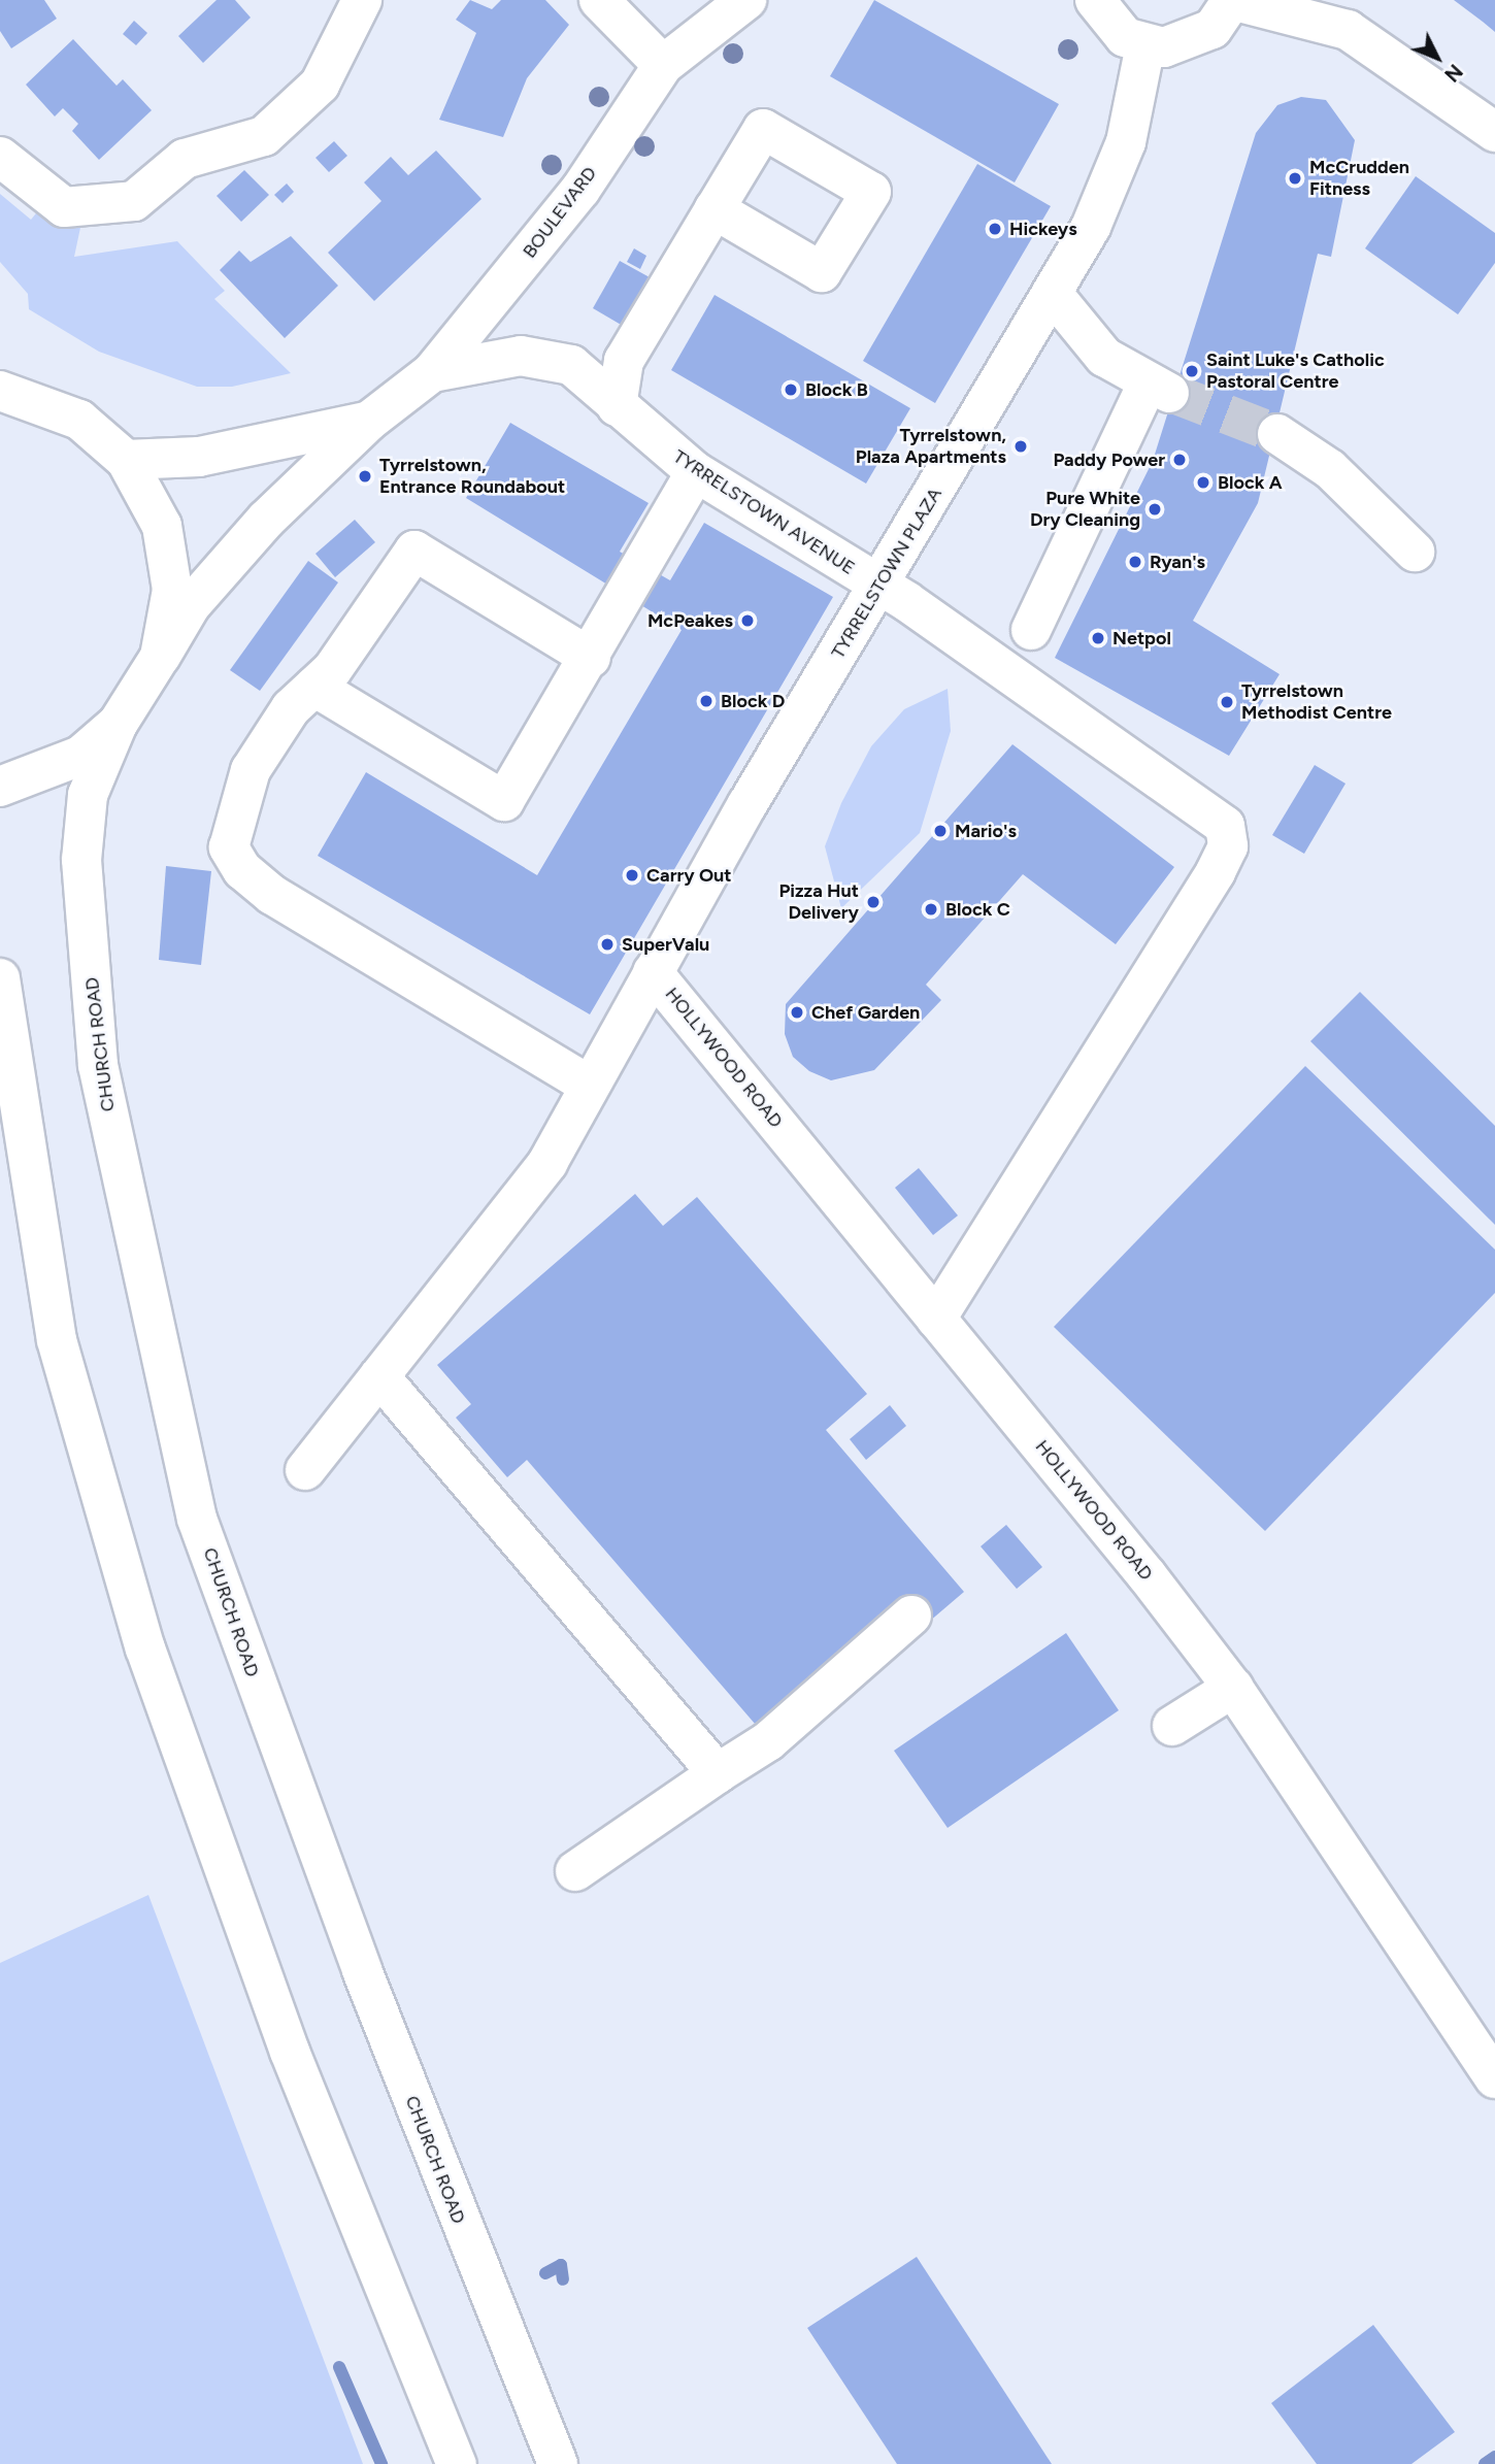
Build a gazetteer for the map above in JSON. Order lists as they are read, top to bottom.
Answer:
{
  "streets": {
    "street": [
      "BOULEVARD",
      "TYRRELSTOWN AVENUE",
      "TYRRELSTOWN PLAZA",
      "CHURCH ROAD",
      "HOLLYWOOD ROAD"
    ]
  },
  "crossings": [
    ["BOULEVARD", "TYRRELSTOWN AVENUE"],
    ["BOULEVARD", "CHURCH ROAD"],
    ["TYRRELSTOWN AVENUE", "TYRRELSTOWN PLAZA"],
    ["TYRRELSTOWN AVENUE", "HOLLYWOOD ROAD"],
    ["TYRRELSTOWN PLAZA", "HOLLYWOOD ROAD"]
  ],
  "places": [
    "McCrudden Fitness",
    "Hickeys",
    "Saint Luke's Catholic Pastoral Centre",
    "Block B",
    "Tyrrelstown, Plaza Apartments",
    "Paddy Power",
    "Tyrrelstown, Entrance Roundabout",
    "Block A",
    "Pure White Dry Cleaning",
    "Ryan's",
    "McPeakes",
    "Netpol",
    "Block D",
    "Tyrrelstown Methodist Centre",
    "Mario's",
    "Carry Out",
    "Pizza Hut Delivery",
    "Block C",
    "SuperValu",
    "Chef Garden"
  ],
  "north": "bottom right"
}
